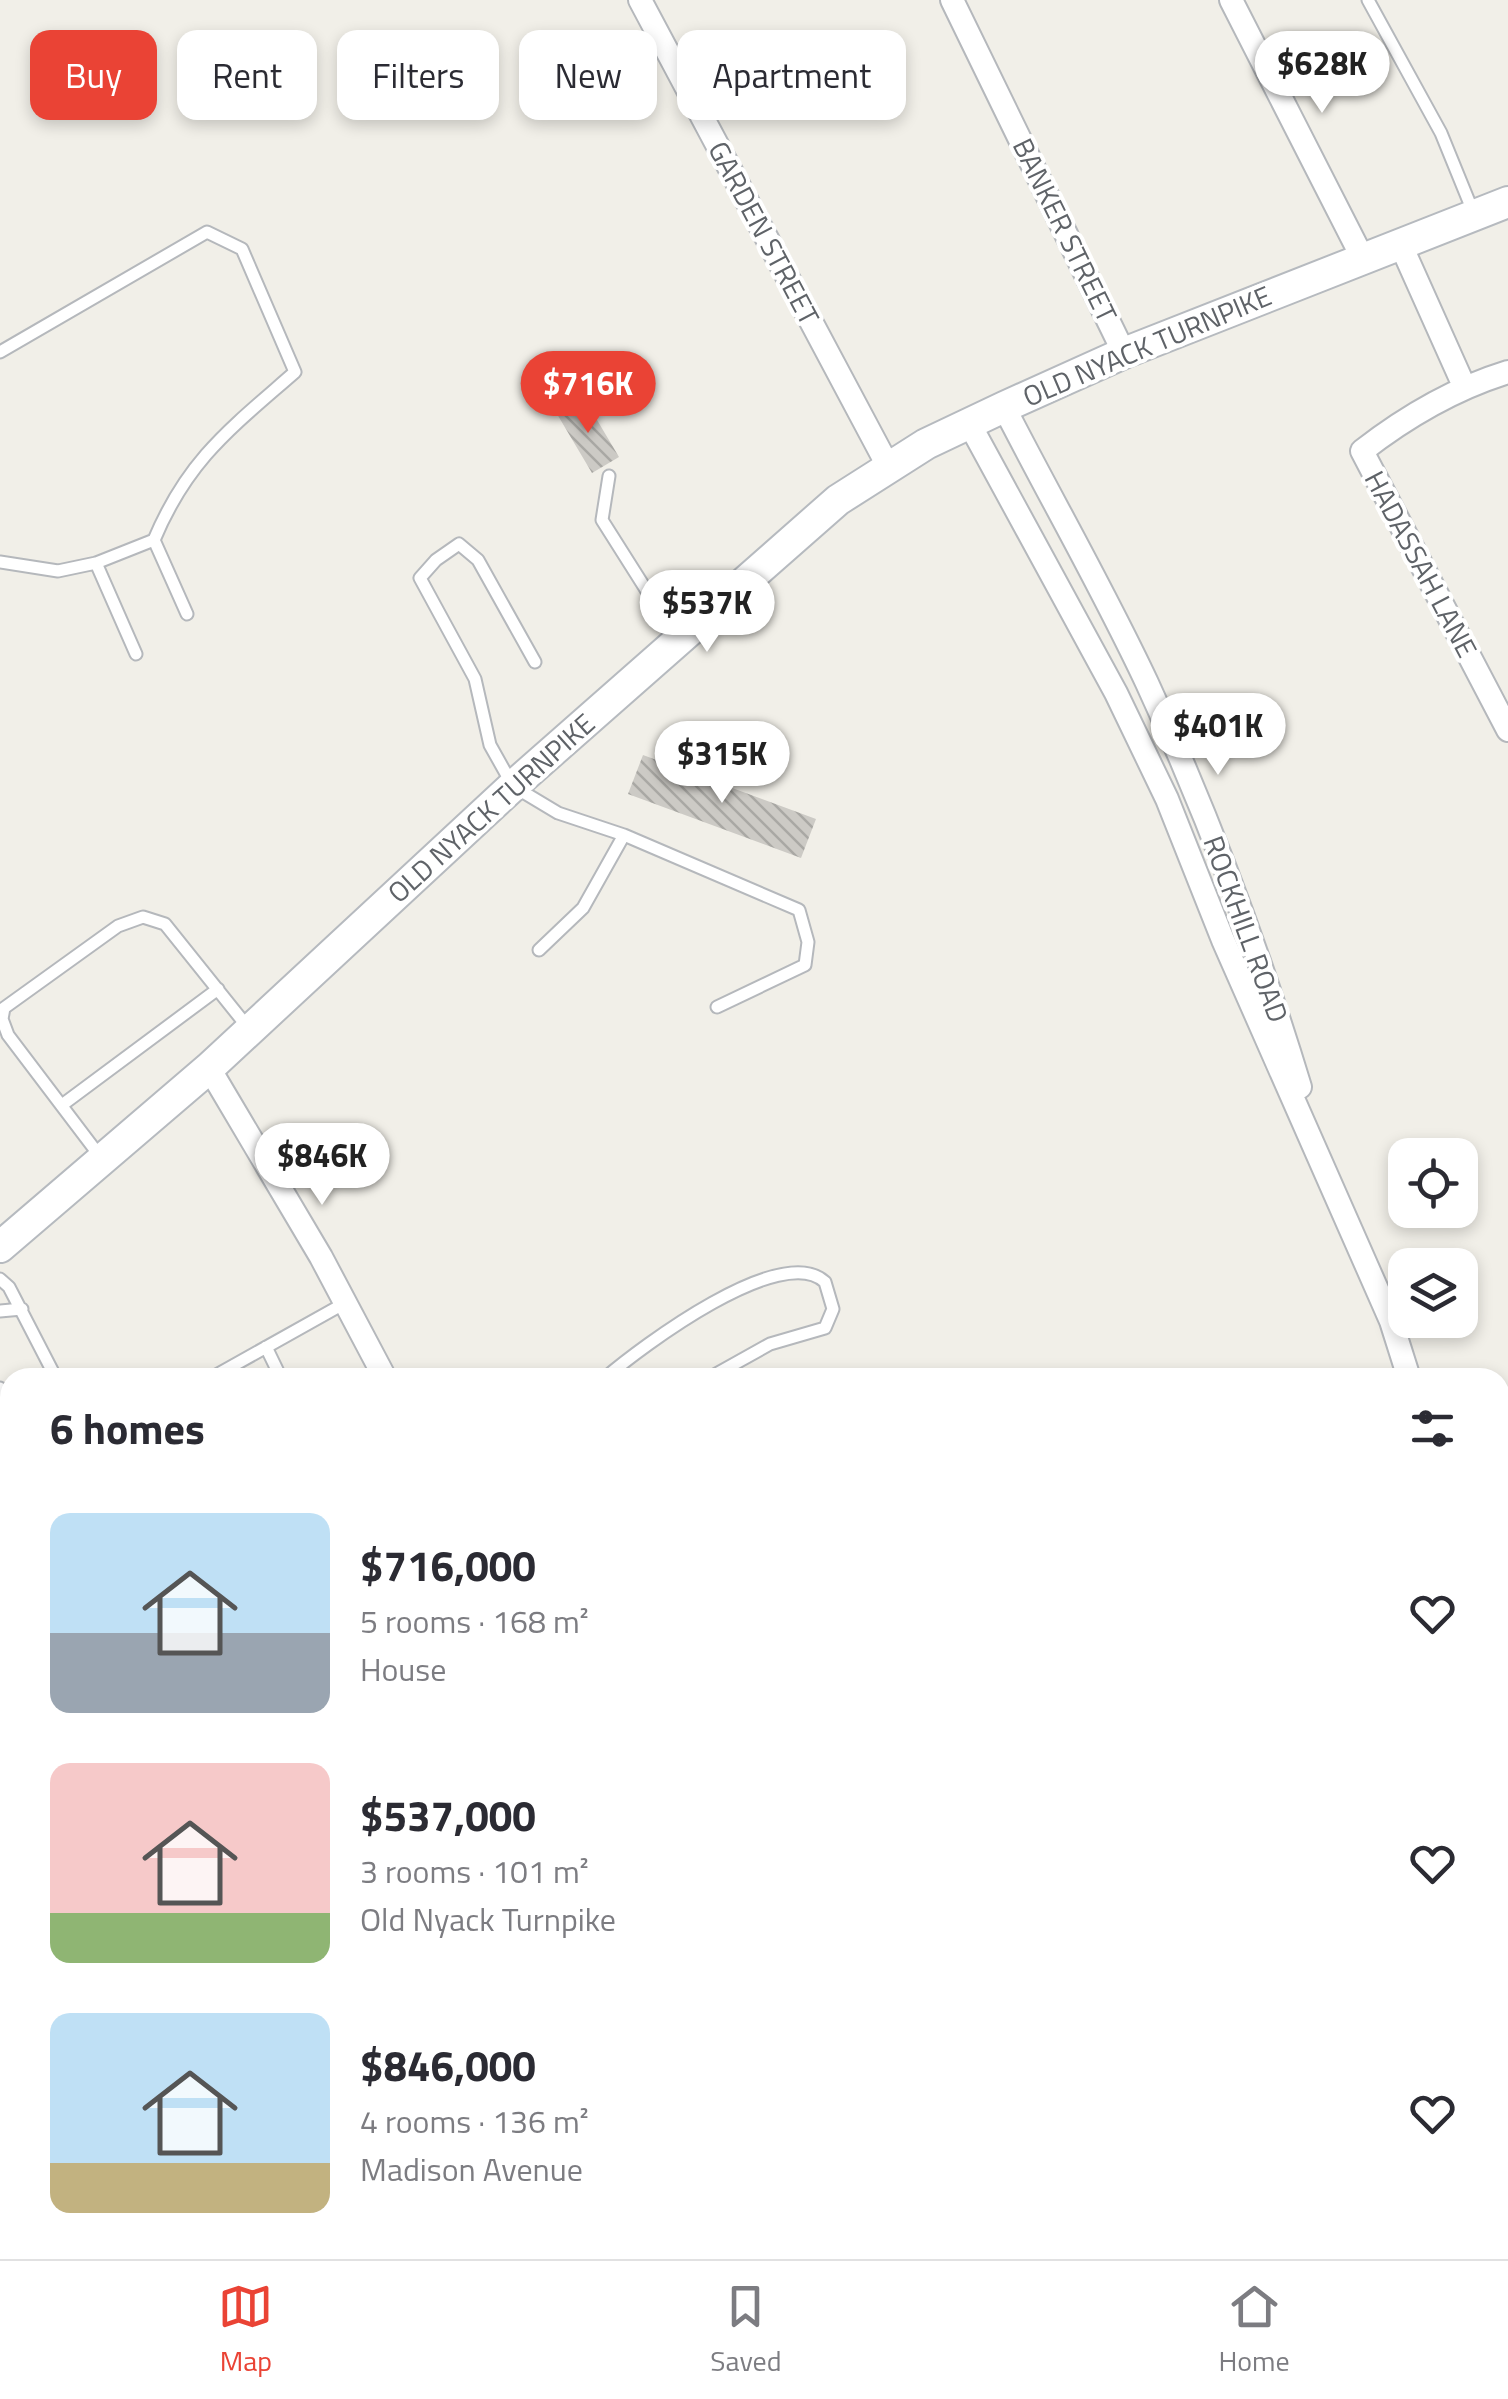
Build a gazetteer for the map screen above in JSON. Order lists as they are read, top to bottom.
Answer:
{
  "streets": {
    "street": [
      "BANKER STREET",
      "GARDEN STREET",
      "OLD NYACK TURNPIKE",
      "HADASSAH LANE",
      "ROCKHILL ROAD"
    ]
  },
  "crossings": [
    ["BANKER STREET", "OLD NYACK TURNPIKE"],
    ["GARDEN STREET", "OLD NYACK TURNPIKE"],
    ["OLD NYACK TURNPIKE", "ROCKHILL ROAD"]
  ],
  "page": {
    "chip": [
      "Buy",
      "Rent",
      "Filters",
      "New",
      "Apartment"
    ],
    "price": [
      "$628K",
      "$716K",
      "$537K",
      "$401K",
      "$315K",
      "$846K"
    ],
    "heading": "6 homes",
    "list": [
      {
        "name": "$716,000",
        "note": "5 rooms · 168 m² · House"
      },
      {
        "name": "$537,000",
        "note": "3 rooms · 101 m² · Old Nyack Turnpike"
      },
      {
        "name": "$846,000",
        "note": "4 rooms · 136 m² · Madison Avenue"
      }
    ],
    "tabs": ["Map", "Saved", "Home"]
  }
}
